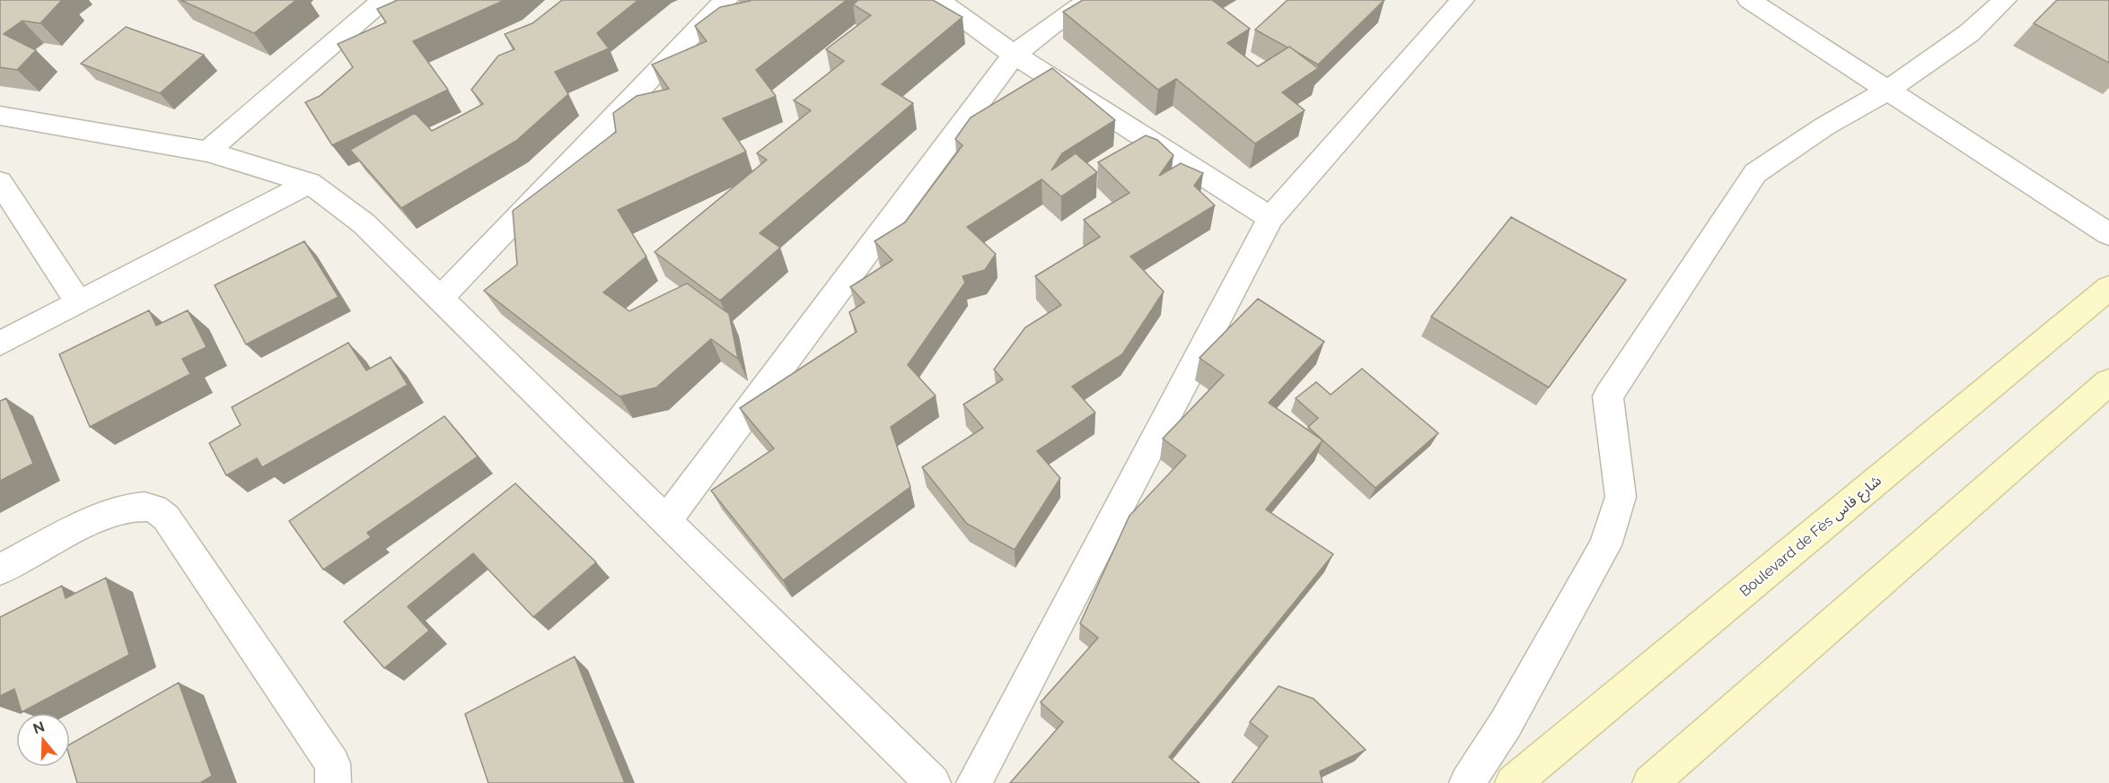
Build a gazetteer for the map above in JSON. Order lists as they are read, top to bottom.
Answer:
{
  "streets": {
    "main road": ["Boulevard de Fès شارع فاس"]
  },
  "north": "top"
}
